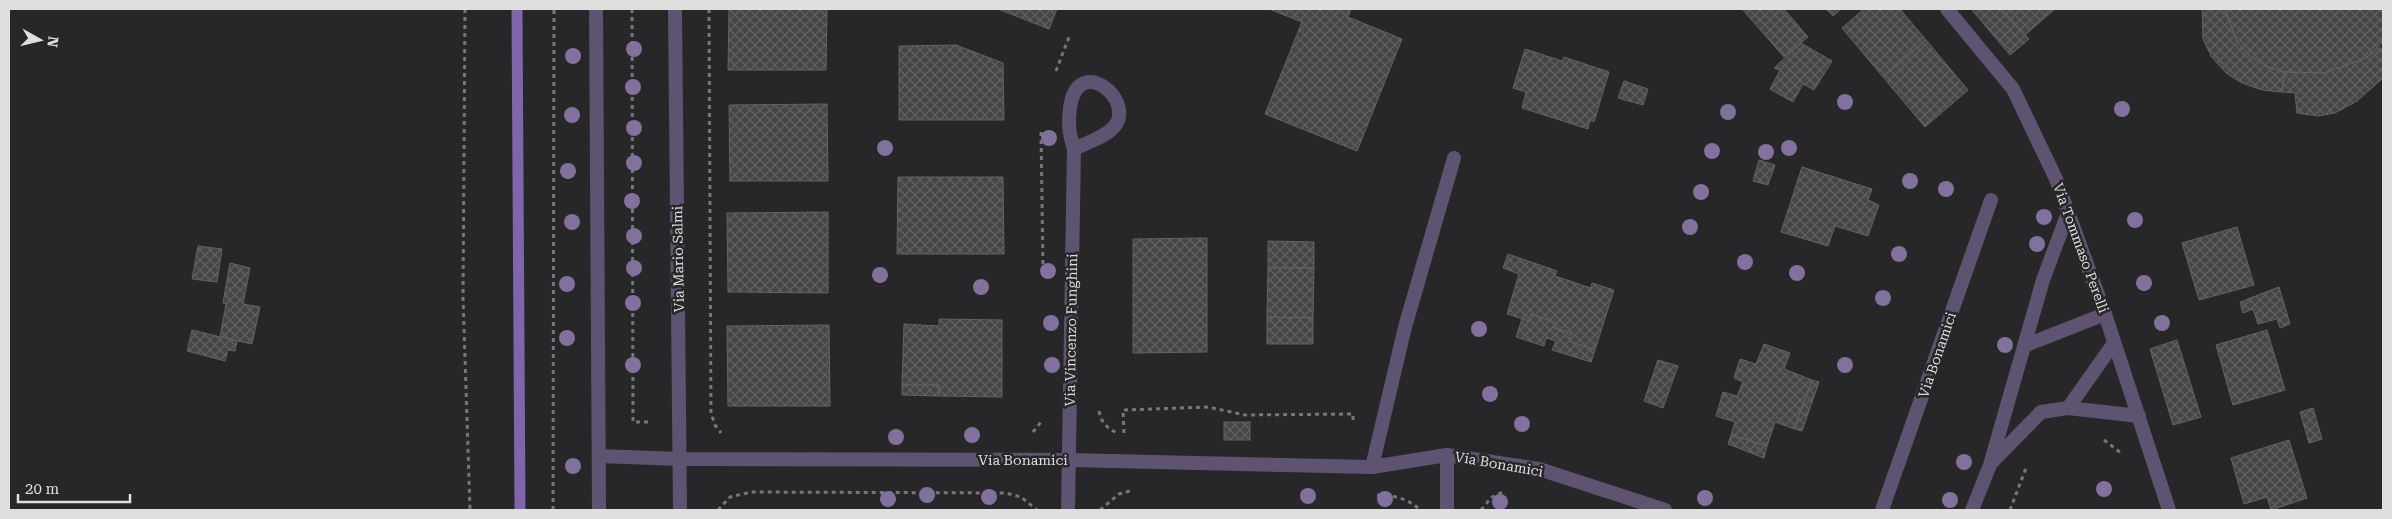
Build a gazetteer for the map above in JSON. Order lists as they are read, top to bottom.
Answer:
{
  "streets": {
    "street": [
      "Via Tommaso Perelli",
      "Via Mario Salmi",
      "Via Vincenzo Funghini",
      "Via Bonamici"
    ]
  },
  "crossings": [
    ["Via Mario Salmi", "Via Bonamici"],
    ["Via Vincenzo Funghini", "Via Bonamici"]
  ],
  "scale_bar": "20 m",
  "north": "right"
}
